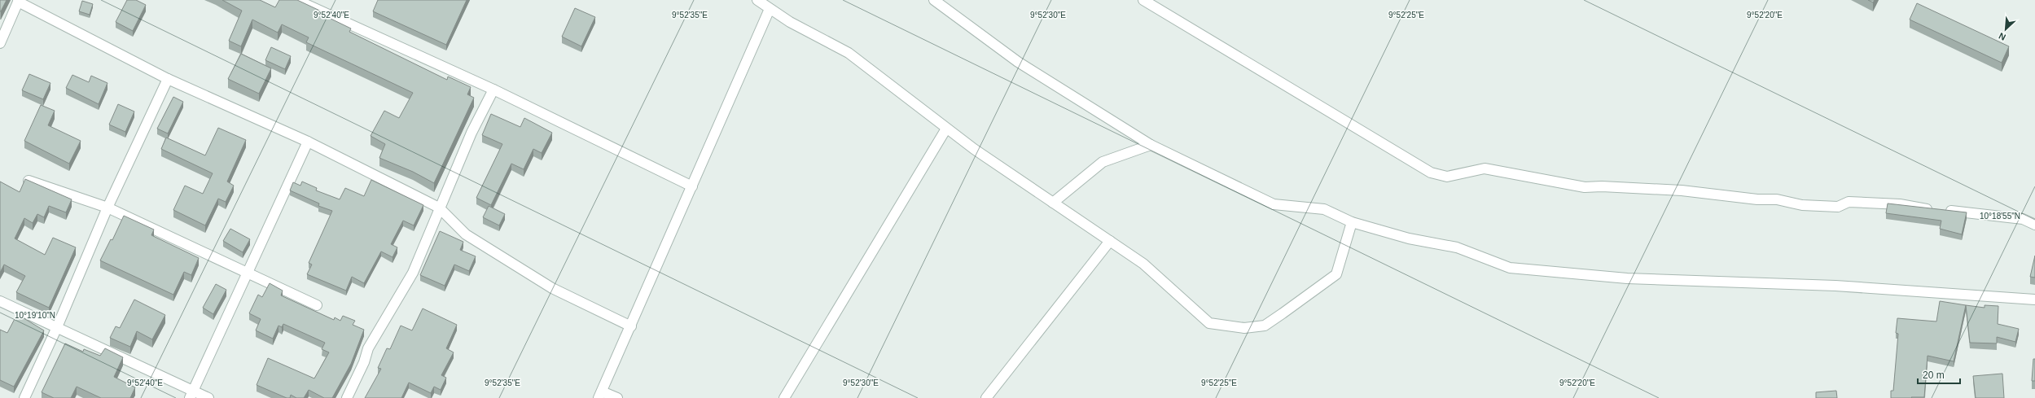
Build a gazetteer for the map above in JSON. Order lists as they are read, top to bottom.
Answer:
{
  "scale_bar": "20 m",
  "north": "bottom left",
  "coordinates": [
    "9°52'40\"E",
    "9°52'35\"E",
    "9°52'30\"E",
    "9°52'25\"E",
    "9°52'20\"E",
    "10°18'55\"N",
    "10°19'10\"N"
  ]
}
